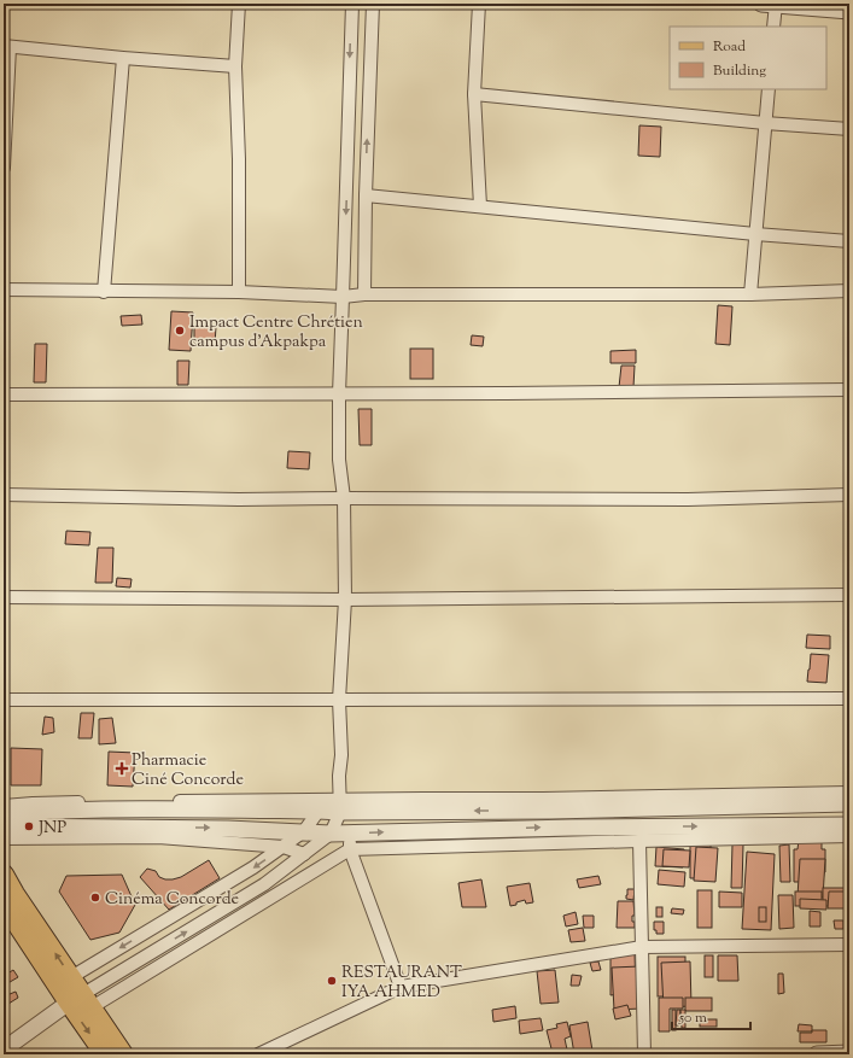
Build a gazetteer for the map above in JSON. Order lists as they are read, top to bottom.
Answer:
{
  "places": {
    "other": [
      "Impact Centre Chrétien campus d'Akpakpa",
      "JNP",
      "Cinéma Concorde",
      "RESTAURANT IYA AHMED"
    ],
    "health": ["Pharmacie Ciné Concorde"]
  },
  "legend": ["Road", "Building"],
  "scale_bar": "50 m"
}
